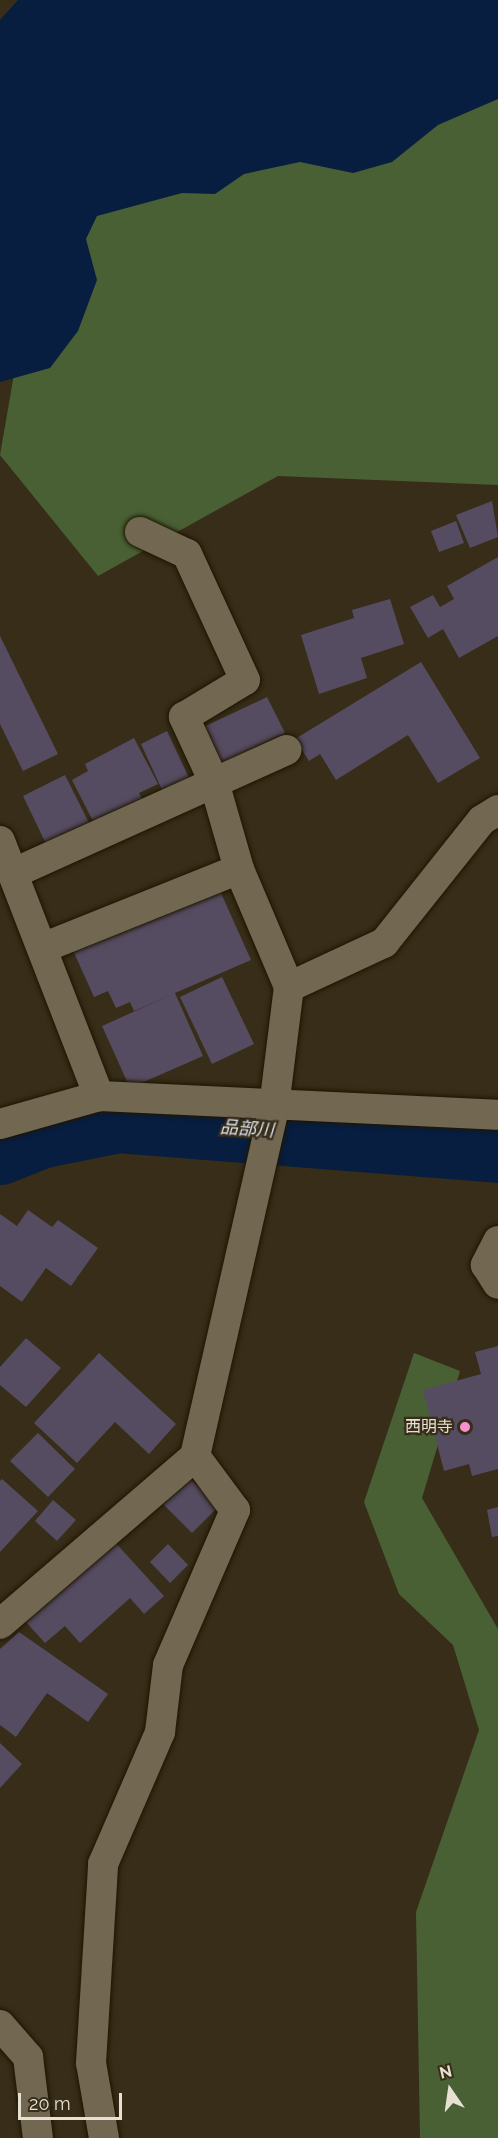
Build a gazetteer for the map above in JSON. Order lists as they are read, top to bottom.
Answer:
{
  "water": ["品部川"],
  "places": ["西明寺"],
  "scale_bar": "20 m",
  "north": "top"
}
